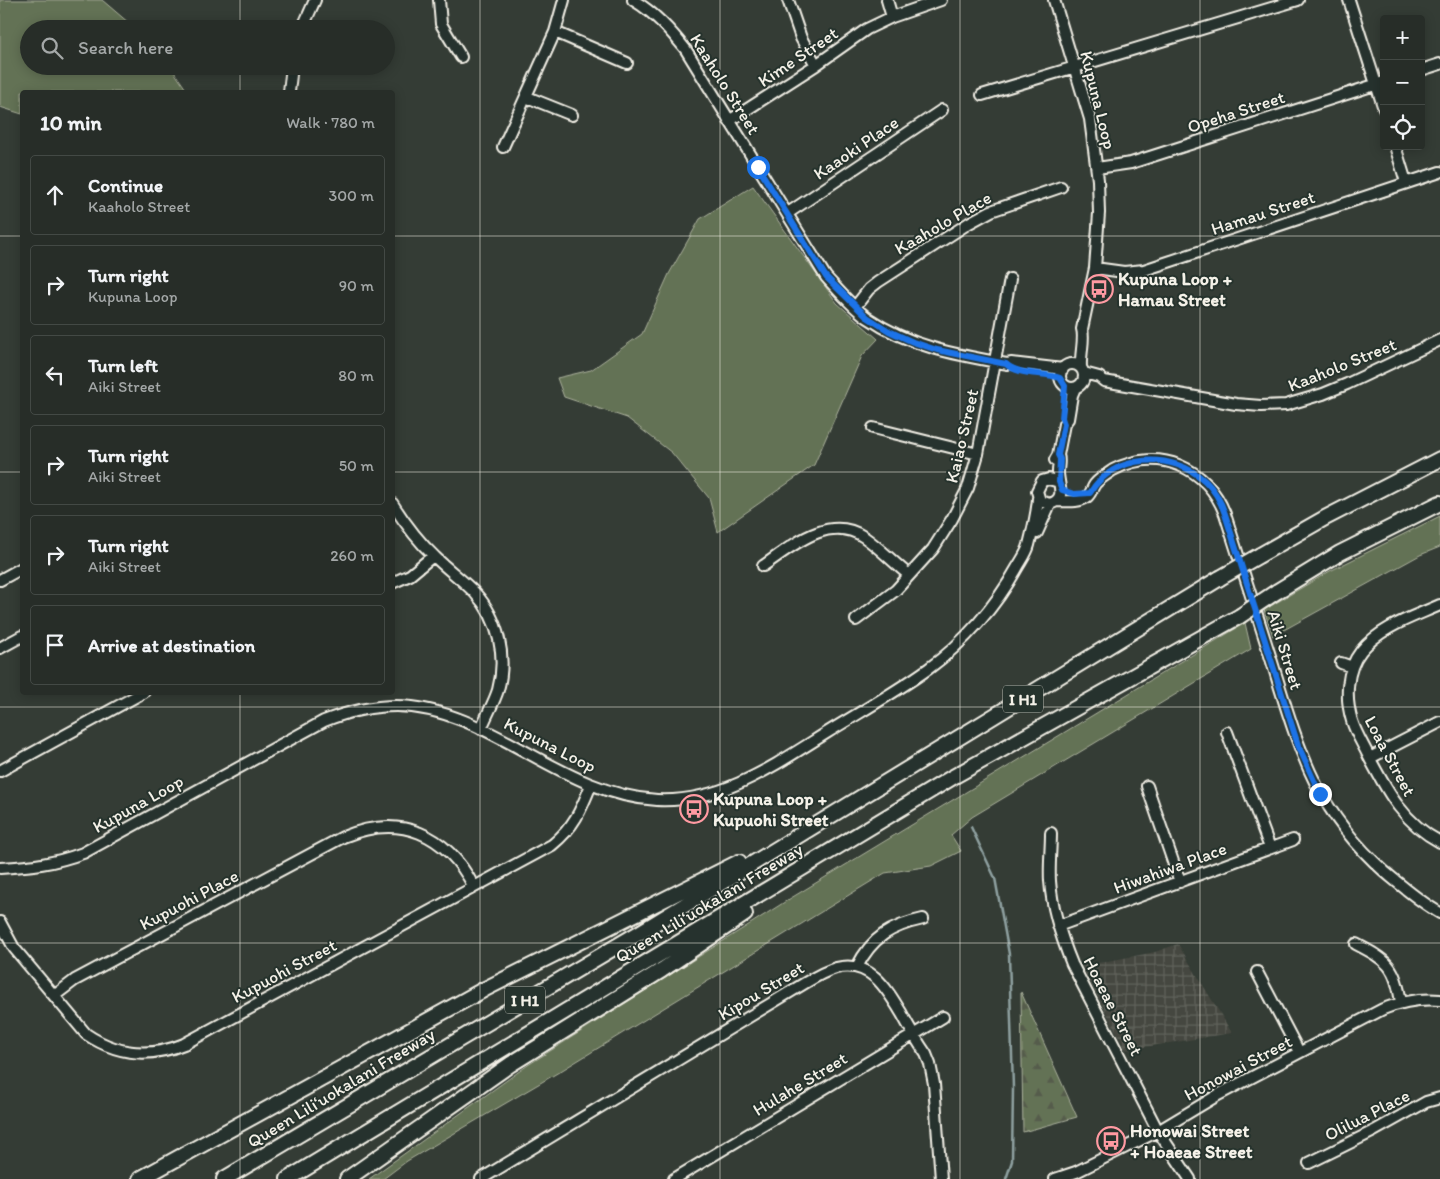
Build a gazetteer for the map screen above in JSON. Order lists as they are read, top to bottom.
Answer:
{
  "streets": {
    "highway": ["I H1", "Queen Liliʻuokalani Freeway"],
    "street": [
      "Kime Street",
      "Kaaholo Street",
      "Kupuna Loop",
      "Opeha Street",
      "Kaaoki Place",
      "Hamau Street",
      "Kaaholo Place",
      "Kaiao Street",
      "Aiki Street",
      "Loaa Street",
      "Hiwahiwa Place",
      "Kupuohi Place",
      "Kupuohi Street",
      "Kipou Street",
      "Hoaeae Street",
      "Honowai Street",
      "Hulahe Street",
      "Olilua Place"
    ]
  },
  "crossings": [
    ["Kime Street", "Kaaholo Street"],
    ["Kaaholo Street", "Kupuna Loop"],
    ["Kaaholo Street", "Kaaoki Place"],
    ["Kaaholo Street", "Kaaholo Place"],
    ["Kaaholo Street", "Kaiao Street"],
    ["Kupuna Loop", "Opeha Street"],
    ["Kupuna Loop", "Hamau Street"],
    ["Kupuna Loop", "Aiki Street"],
    ["Kupuna Loop", "Kupuohi Street"],
    ["Hiwahiwa Place", "Hoaeae Street"],
    ["Kupuohi Place", "Kupuohi Street"],
    ["Hoaeae Street", "Honowai Street"]
  ],
  "places": {
    "bus stop": ["Kupuna Loop + Hamau Street", "Kupuna Loop + Kupuohi Street", "Honowai Street + Hoaeae Street"]
  },
  "page": {
    "map_buttons": ["+", "−"],
    "search": "Search here",
    "heading": ["10 min", "Walk · 780 m"],
    "list": [
      ["Continue", "Kaaholo Street", "300 m"],
      ["Turn right", "Kupuna Loop", "90 m"],
      ["Turn left", "Aiki Street", "80 m"],
      ["Turn right", "Aiki Street", "50 m"],
      ["Turn right", "Aiki Street", "260 m"],
      "Arrive at destination"
    ]
  }
}
